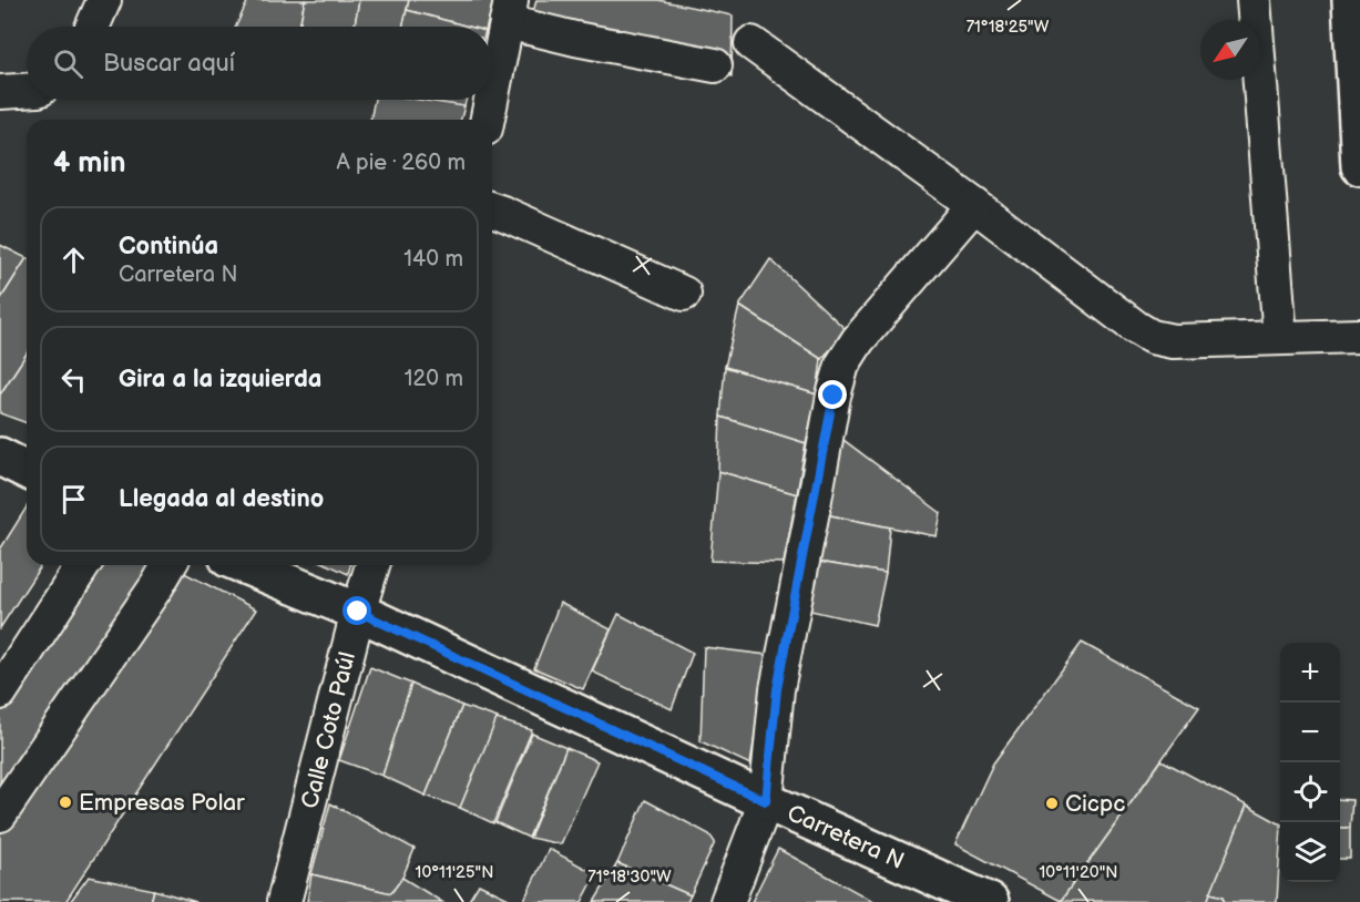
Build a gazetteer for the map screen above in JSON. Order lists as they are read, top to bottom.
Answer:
{
  "streets": {
    "main road": ["Carretera N"],
    "street": ["Calle Coto Paúl"]
  },
  "crossings": [
    ["Calle Coto Paúl", "Carretera N"]
  ],
  "places": ["Empresas Polar", "Cicpc"],
  "north": "bottom left",
  "page": {
    "search": "Buscar aquí",
    "heading": ["4 min", "A pie · 260 m"],
    "list": [
      ["Continúa", "Carretera N", "140 m"],
      ["Gira a la izquierda", "120 m"],
      "Llegada al destino"
    ],
    "map_buttons": ["+", "−"]
  },
  "coordinates": [
    "71°18'25\"W",
    "10°11'25\"N",
    "10°11'20\"N",
    "71°18'30\"W"
  ]
}
